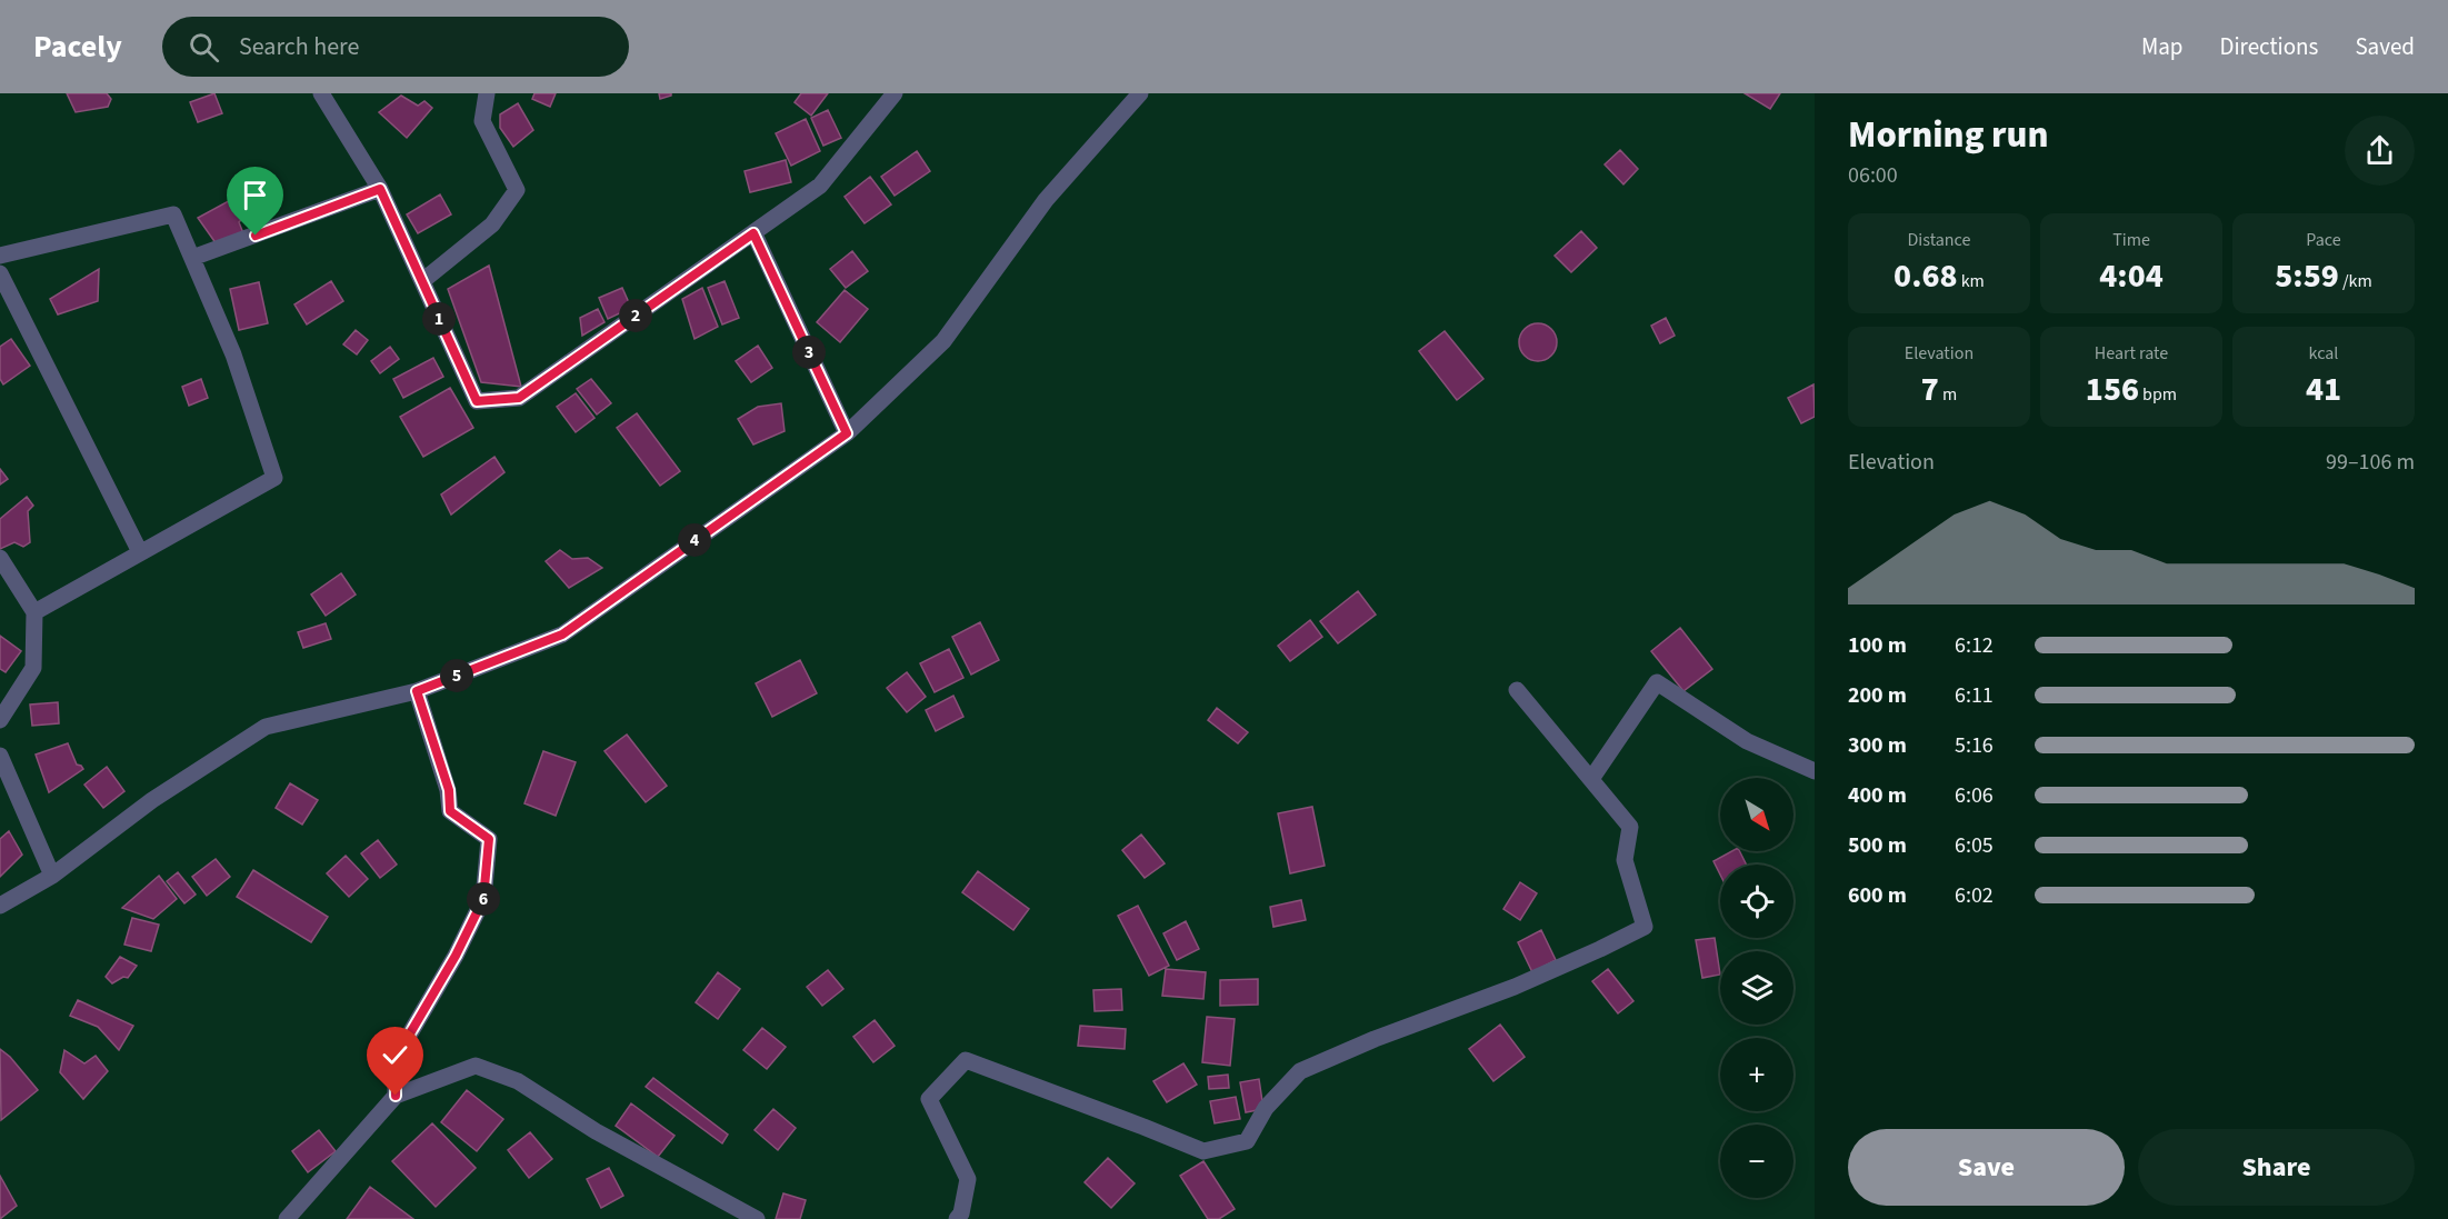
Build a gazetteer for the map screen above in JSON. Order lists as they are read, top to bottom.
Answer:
{
  "north": "bottom right",
  "page": {
    "header": "Pacely",
    "search": "Search here",
    "nav": ["Map", "Directions", "Saved"],
    "heading": ["Morning run", "06:00"],
    "stats": [
      ["Distance", "0.68 km"],
      ["Time", "4:04"],
      ["Pace", "5:59 /km"],
      ["Elevation", "7 m"],
      ["Heart rate", "156 bpm"],
      ["kcal", "41"]
    ],
    "pins": [
      "2",
      "1",
      "3",
      "4",
      "5",
      "6"
    ],
    "chart": ["Elevation", "99–106 m"],
    "list": [
      {
        "name": "100 m",
        "note": "6:12"
      },
      {
        "name": "200 m",
        "note": "6:11"
      },
      {
        "name": "300 m",
        "note": "5:16"
      },
      {
        "name": "400 m",
        "note": "6:06"
      },
      {
        "name": "500 m",
        "note": "6:05"
      },
      {
        "name": "600 m",
        "note": "6:02"
      }
    ],
    "map_buttons": ["+", "−"],
    "buttons": ["Save", "Share"]
  }
}
